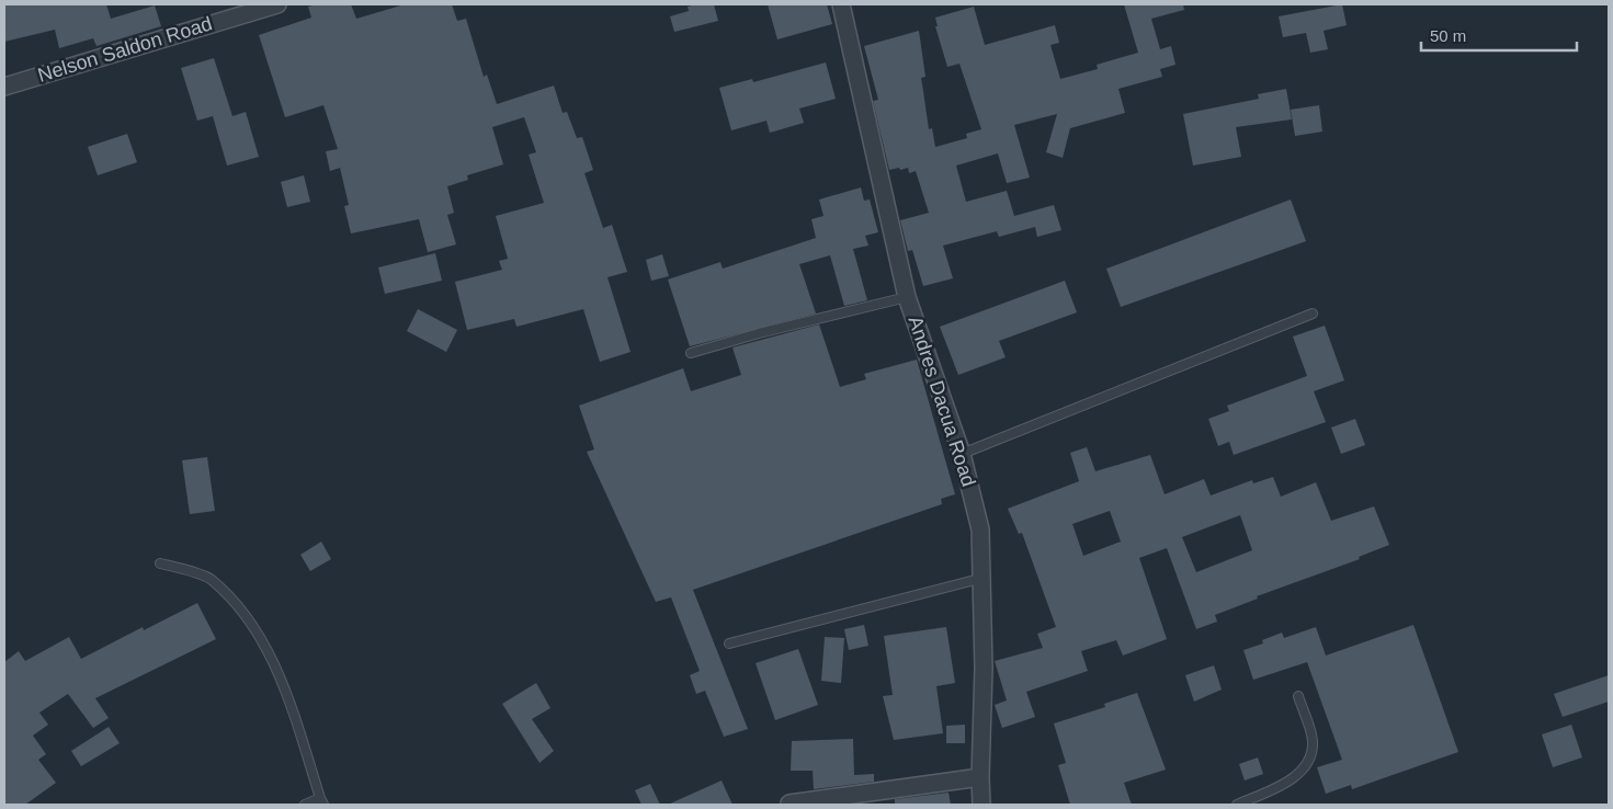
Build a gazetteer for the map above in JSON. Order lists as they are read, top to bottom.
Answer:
{
  "streets": {
    "street": ["Nelson Saldon Road", "Andres Dacua Road"]
  },
  "scale_bar": "50 m"
}
